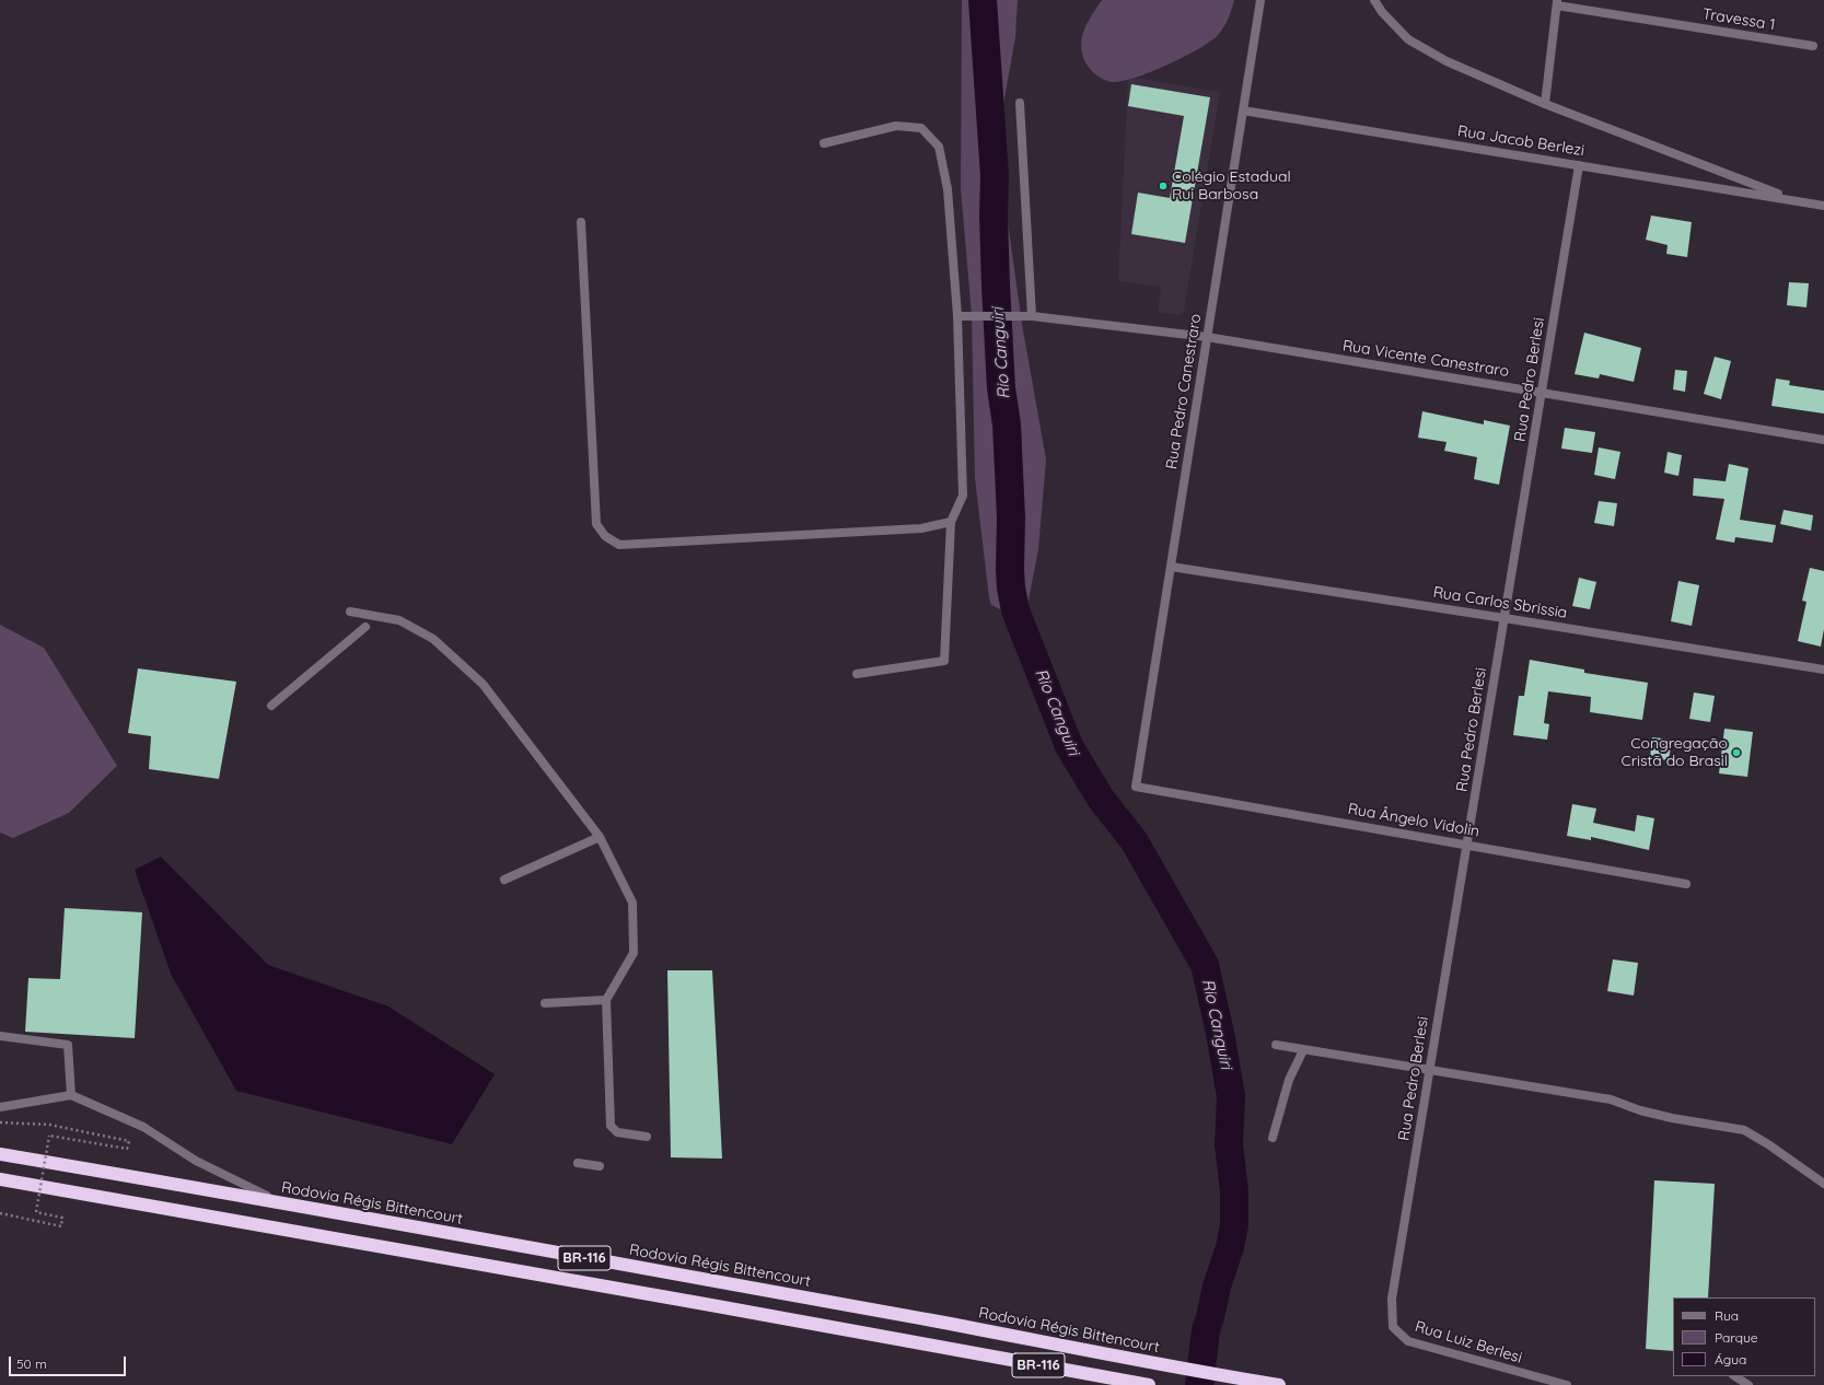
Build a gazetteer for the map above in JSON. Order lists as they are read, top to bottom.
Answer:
{
  "streets": {
    "highway": ["Rodovia Régis Bittencourt", "BR-116"],
    "street": [
      "Travessa 1",
      "Rua Jacob Berlezi",
      "Rua Vicente Canestraro",
      "Rua Pedro Berlesi",
      "Rua Pedro Canestraro",
      "Rua Carlos Sbrissia",
      "Rua Ângelo Vidolin",
      "Rua Luiz Berlesi"
    ]
  },
  "crossings": [
    ["Rua Jacob Berlezi", "Rua Pedro Berlesi"],
    ["Rua Jacob Berlezi", "Rua Pedro Canestraro"],
    ["Rua Vicente Canestraro", "Rua Pedro Berlesi"],
    ["Rua Vicente Canestraro", "Rua Pedro Canestraro"],
    ["Rua Pedro Berlesi", "Rua Carlos Sbrissia"],
    ["Rua Pedro Berlesi", "Rua Ângelo Vidolin"],
    ["Rua Pedro Berlesi", "Rua Luiz Berlesi"],
    ["Rua Pedro Canestraro", "Rua Carlos Sbrissia"],
    ["Rua Pedro Canestraro", "Rua Ângelo Vidolin"]
  ],
  "water": ["Rio Canguiri"],
  "places": ["Colégio Estadual Rui Barbosa", "Congregação Cristã do Brasil"],
  "legend": ["Rua", "Parque", "Água"],
  "scale_bar": "50 m"
}
